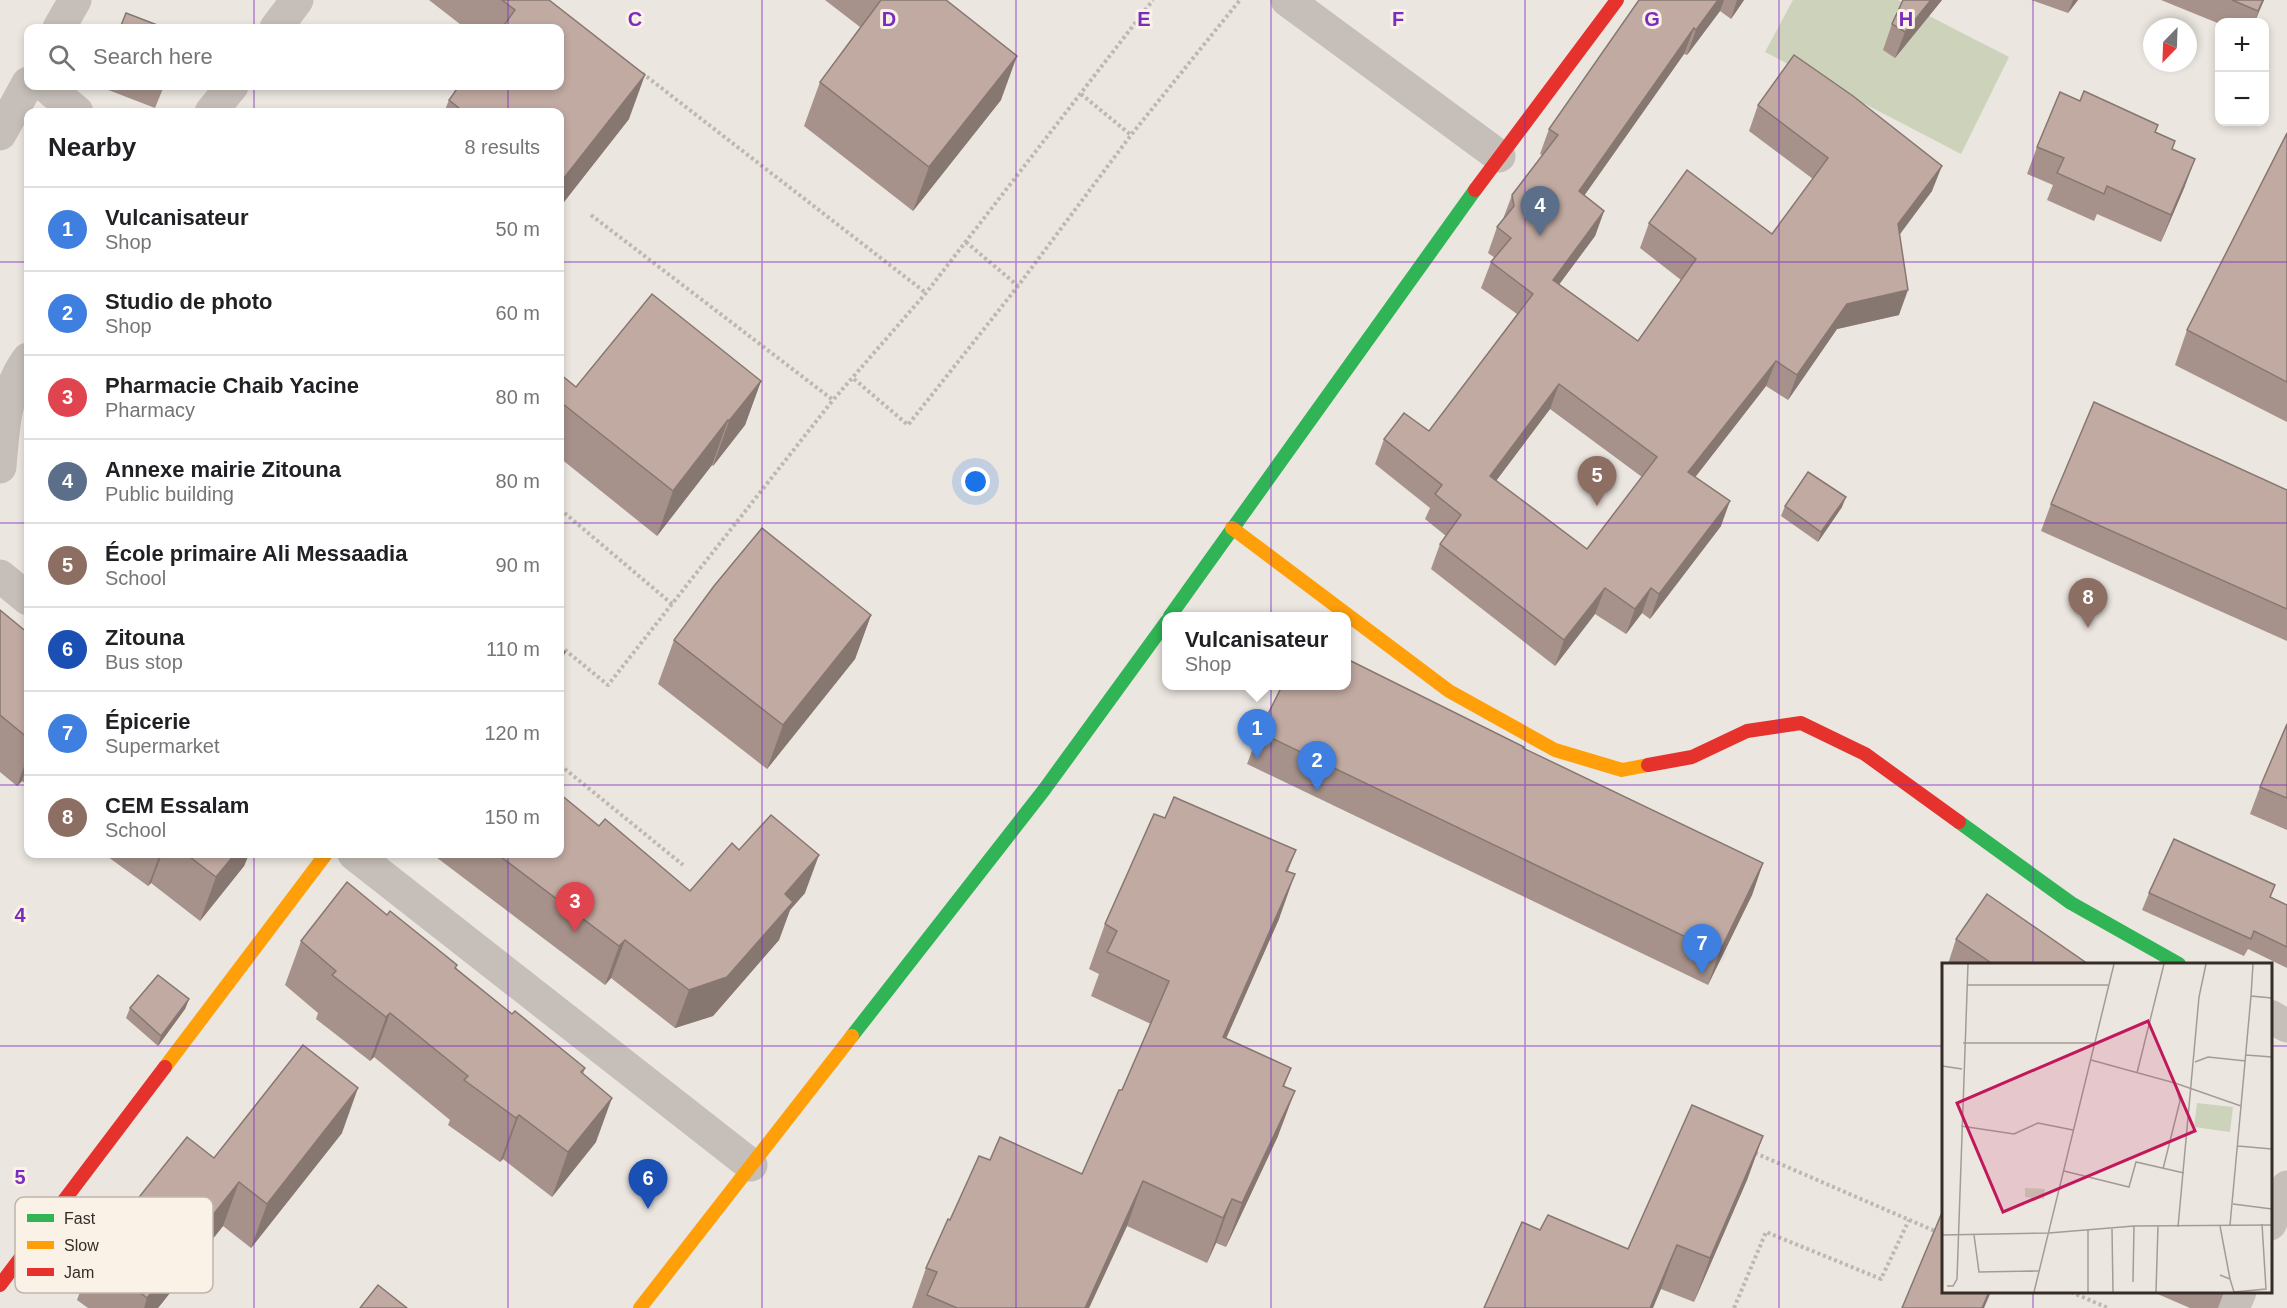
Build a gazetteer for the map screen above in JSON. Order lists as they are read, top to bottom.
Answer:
{
  "legend": ["Fast", "Slow", "Jam"],
  "north": "bottom left",
  "page": {
    "map_buttons": ["+", "−"],
    "search": "Search here",
    "heading": ["Nearby", "8 results"],
    "pins": [
      "4",
      "5",
      "8",
      "1",
      "2",
      "3",
      "7",
      "6"
    ],
    "list": [
      {
        "mark": "1",
        "name": "Vulcanisateur",
        "note": "Shop",
        "value": "50 m"
      },
      {
        "mark": "2",
        "name": "Studio de photo",
        "note": "Shop",
        "value": "60 m"
      },
      {
        "mark": "3",
        "name": "Pharmacie Chaib Yacine",
        "note": "Pharmacy",
        "value": "80 m"
      },
      {
        "mark": "4",
        "name": "Annexe mairie Zitouna",
        "note": "Public building",
        "value": "80 m"
      },
      {
        "mark": "5",
        "name": "École primaire Ali Messaadia",
        "note": "School",
        "value": "90 m"
      },
      {
        "mark": "6",
        "name": "Zitouna",
        "note": "Bus stop",
        "value": "110 m"
      },
      {
        "mark": "7",
        "name": "Épicerie",
        "note": "Supermarket",
        "value": "120 m"
      },
      {
        "mark": "8",
        "name": "CEM Essalam",
        "note": "School",
        "value": "150 m"
      }
    ],
    "popup": ["Vulcanisateur", "Shop"]
  },
  "grid": {
    "columns": [
      "C",
      "D",
      "E",
      "F",
      "G",
      "H"
    ],
    "rows": ["4", "5"]
  }
}
